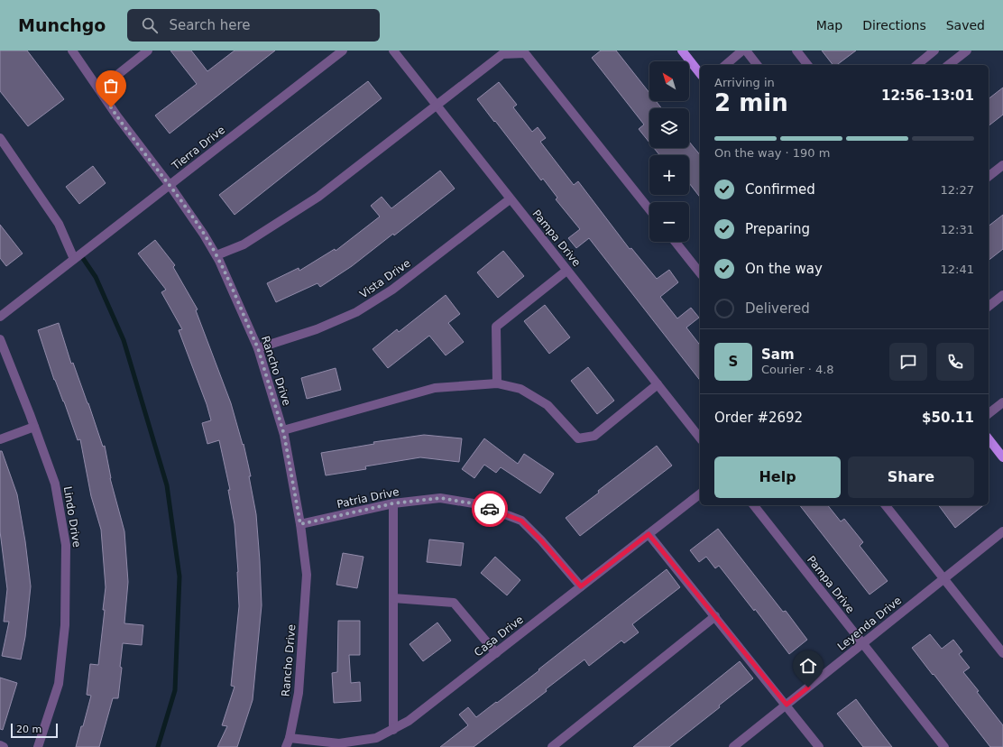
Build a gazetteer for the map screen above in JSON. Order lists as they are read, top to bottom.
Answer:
{
  "streets": {
    "street": [
      "Tierra Drive",
      "Pampa Drive",
      "Vista Drive",
      "Rancho Drive",
      "Patria Drive",
      "Lindo Drive",
      "Leyenda Drive",
      "Casa Drive"
    ]
  },
  "crossings": [
    ["Tierra Drive", "Rancho Drive"],
    ["Pampa Drive", "Vista Drive"],
    ["Pampa Drive", "Leyenda Drive"],
    ["Vista Drive", "Rancho Drive"],
    ["Rancho Drive", "Patria Drive"],
    ["Rancho Drive", "Casa Drive"],
    ["Patria Drive", "Casa Drive"]
  ],
  "scale_bar": "20 m",
  "north": "top left",
  "page": {
    "header": "Munchgo",
    "search": "Search here",
    "nav": ["Map", "Directions", "Saved"],
    "map_buttons": ["+", "−"],
    "heading": ["2 min", "Arriving in", "12:56–13:01"],
    "panel": [
      "Sam",
      "Courier · 4.8",
      "Order #2692",
      "$50.11"
    ],
    "bar": "On the way · 190 m",
    "list": [
      ["Confirmed", "12:27"],
      ["Preparing", "12:31"],
      ["On the way", "12:41"],
      "Delivered"
    ],
    "round": "S",
    "buttons": ["Help", "Share"],
    "scale": "20 m"
  }
}
